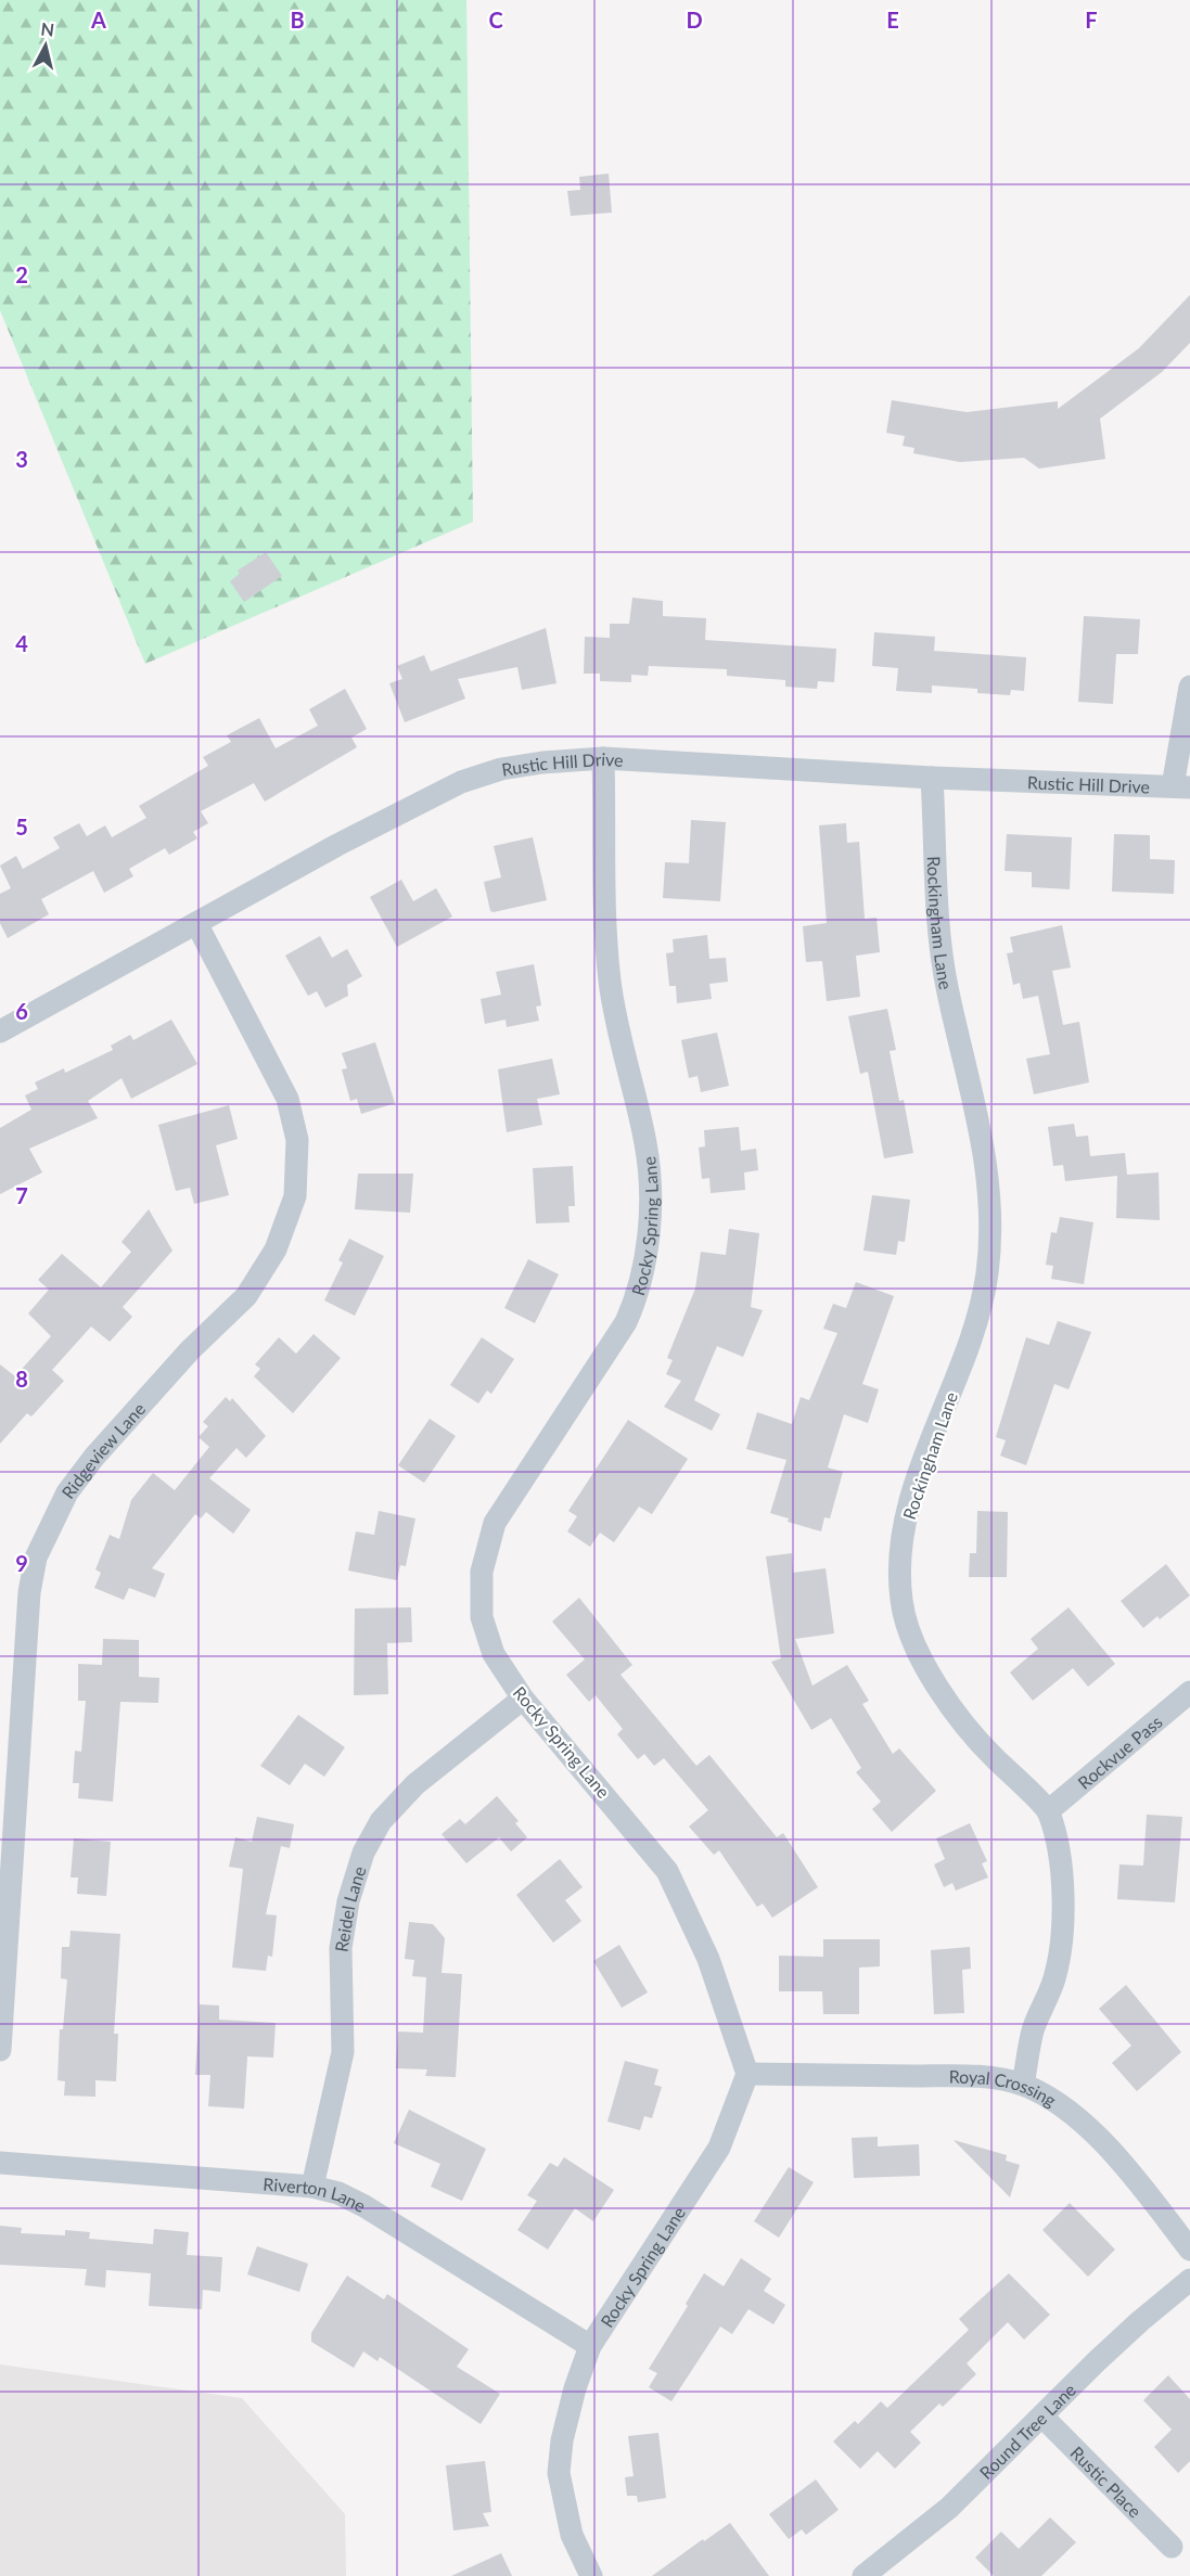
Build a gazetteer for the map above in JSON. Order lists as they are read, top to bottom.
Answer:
{
  "streets": {
    "street": [
      "Rustic Hill Drive",
      "Rockingham Lane",
      "Rocky Spring Lane",
      "Ridgeview Lane",
      "Rockvue Pass",
      "Reidel Lane",
      "Royal Crossing",
      "Riverton Lane",
      "Round Tree Lane",
      "Rustic Place"
    ]
  },
  "crossings": [
    ["Rustic Hill Drive", "Rockingham Lane"],
    ["Rustic Hill Drive", "Rocky Spring Lane"],
    ["Rustic Hill Drive", "Ridgeview Lane"],
    ["Rockingham Lane", "Rockvue Pass"],
    ["Rocky Spring Lane", "Reidel Lane"],
    ["Rocky Spring Lane", "Royal Crossing"],
    ["Rocky Spring Lane", "Riverton Lane"],
    ["Reidel Lane", "Riverton Lane"],
    ["Round Tree Lane", "Rustic Place"]
  ],
  "north": "top",
  "grid": {
    "columns": [
      "A",
      "B",
      "C",
      "D",
      "E",
      "F"
    ],
    "rows": [
      "2",
      "3",
      "4",
      "5",
      "6",
      "7",
      "8",
      "9"
    ]
  }
}
